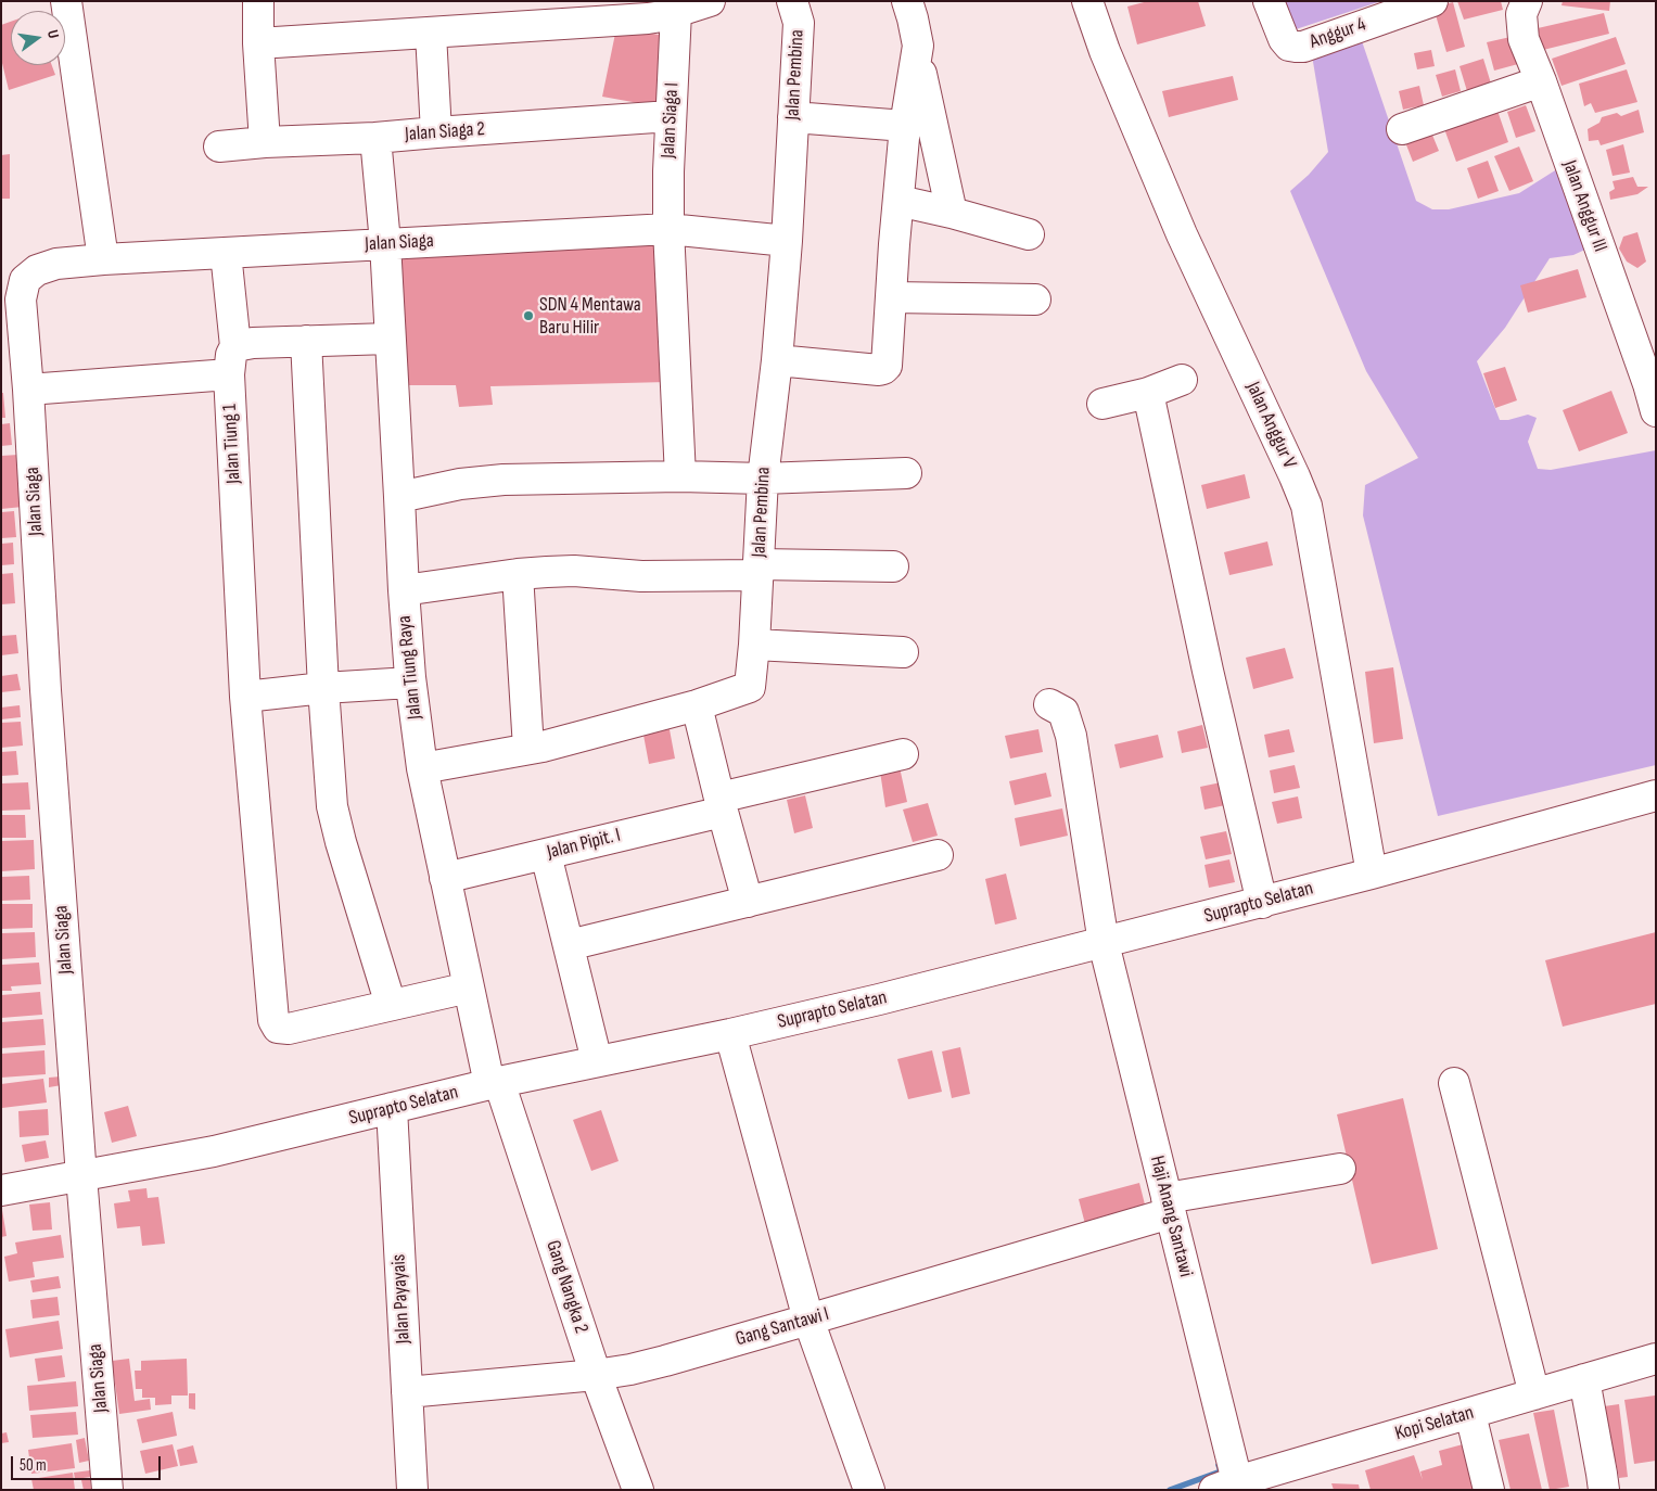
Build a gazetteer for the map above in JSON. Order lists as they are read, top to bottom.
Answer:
{
  "streets": {
    "street": [
      "Anggur 4",
      "Jalan Pembina",
      "Jalan Siaga I",
      "Jalan Siaga 2",
      "Jalan Anggur III",
      "Jalan Siaga",
      "Jalan Anggur V",
      "Jalan Tiung 1",
      "Jalan Tiung Raya",
      "Jalan Pipit. I",
      "Suprapto Selatan",
      "Haji Anang Santawi",
      "Gang Nangka 2",
      "Jalan Payayais",
      "Gang Santawi I",
      "Kopi Selatan"
    ]
  },
  "crossings": [
    ["Jalan Pembina", "Jalan Siaga"],
    ["Jalan Pembina", "Jalan Tiung Raya"],
    ["Jalan Siaga I", "Jalan Siaga 2"],
    ["Jalan Siaga I", "Jalan Siaga"],
    ["Jalan Siaga 2", "Jalan Tiung Raya"],
    ["Jalan Siaga", "Jalan Tiung 1"],
    ["Jalan Siaga", "Jalan Tiung Raya"],
    ["Jalan Siaga", "Suprapto Selatan"],
    ["Jalan Anggur V", "Suprapto Selatan"],
    ["Jalan Tiung Raya", "Jalan Pipit. I"],
    ["Jalan Tiung Raya", "Suprapto Selatan"],
    ["Jalan Tiung Raya", "Gang Nangka 2"],
    ["Suprapto Selatan", "Haji Anang Santawi"],
    ["Suprapto Selatan", "Gang Nangka 2"],
    ["Suprapto Selatan", "Jalan Payayais"],
    ["Haji Anang Santawi", "Gang Santawi I"],
    ["Haji Anang Santawi", "Kopi Selatan"],
    ["Gang Nangka 2", "Gang Santawi I"],
    ["Jalan Payayais", "Gang Santawi I"]
  ],
  "places": ["SDN 4 Mentawa Baru Hilir"],
  "scale_bar": "50 m",
  "north": "right"
}
